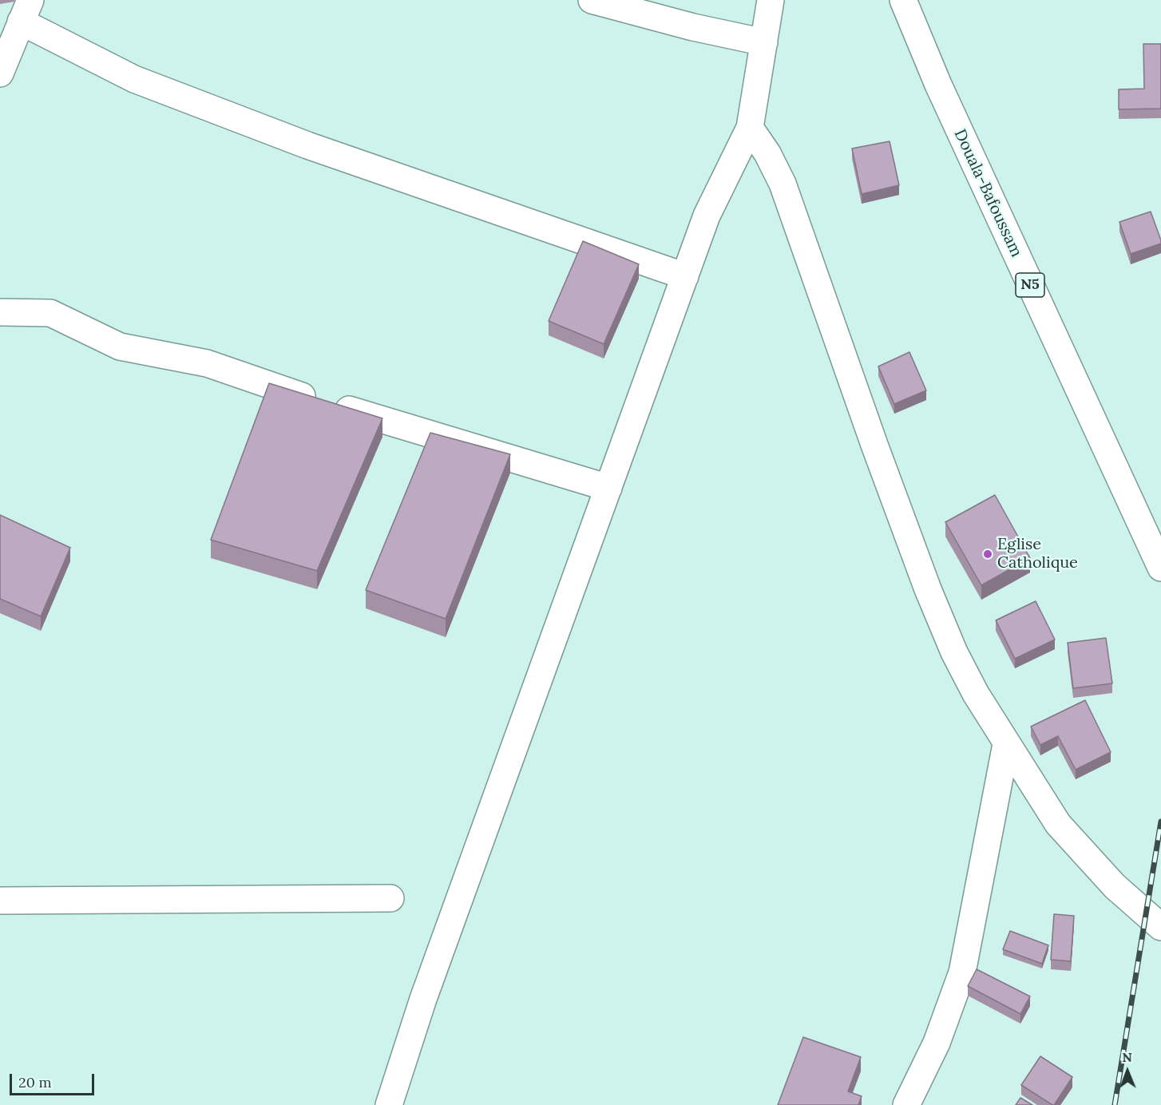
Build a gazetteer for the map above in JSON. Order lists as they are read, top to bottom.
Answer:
{
  "streets": {
    "main road": ["Douala-Bafoussam", "N5"]
  },
  "places": ["Eglise Catholique"],
  "scale_bar": "20 m",
  "north": "top"
}
